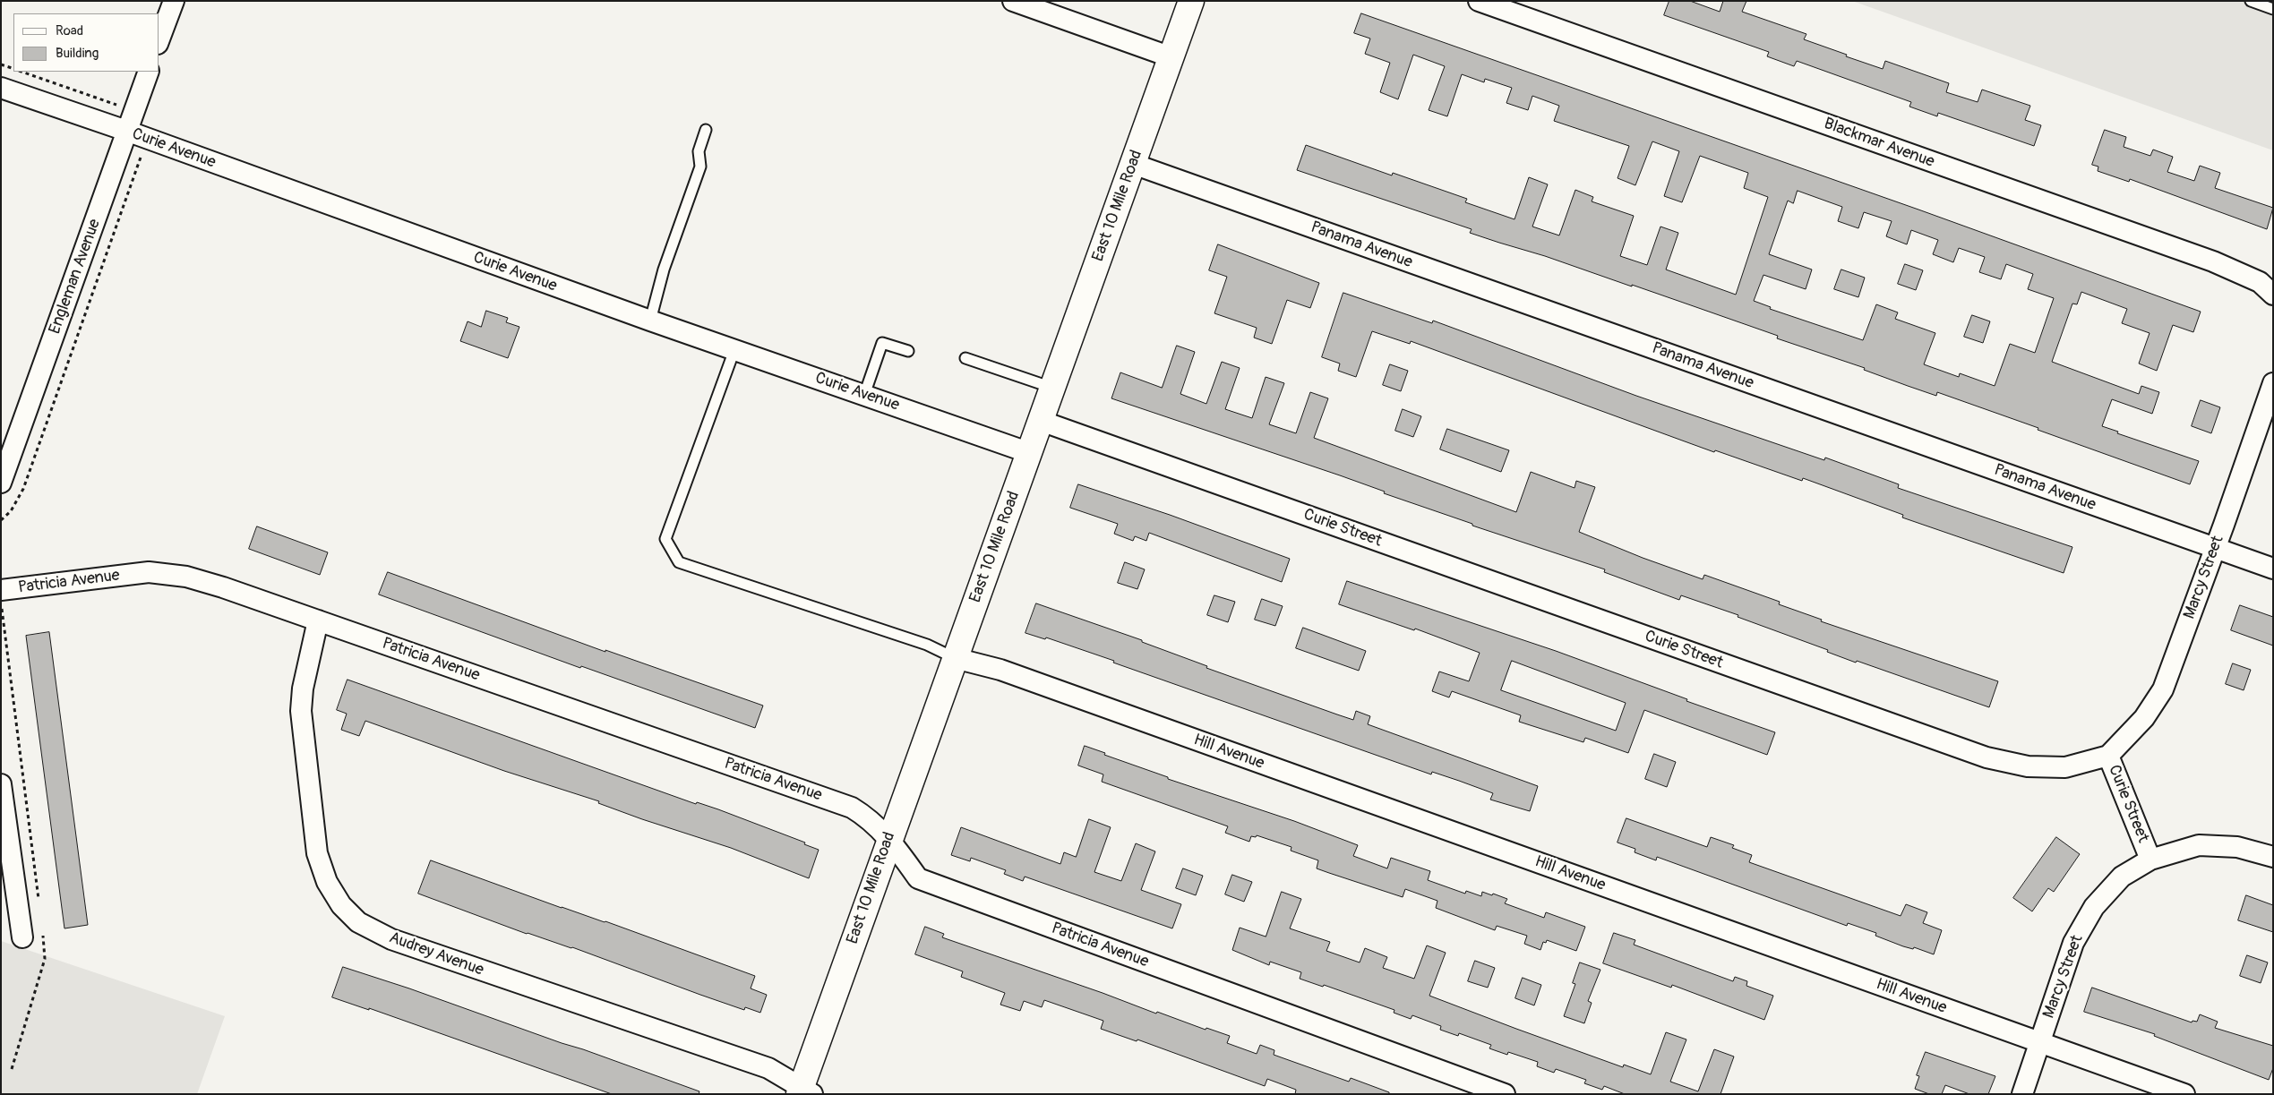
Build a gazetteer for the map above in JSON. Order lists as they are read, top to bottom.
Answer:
{
  "streets": {
    "main road": ["East 10 Mile Road"],
    "street": [
      "Blackmar Avenue",
      "Curie Avenue",
      "Panama Avenue",
      "Engleman Avenue",
      "Curie Street",
      "Marcy Street",
      "Patricia Avenue",
      "Hill Avenue",
      "Audrey Avenue"
    ]
  },
  "crossings": [
    ["Curie Avenue", "East 10 Mile Road"],
    ["Curie Avenue", "Engleman Avenue"],
    ["East 10 Mile Road", "Panama Avenue"],
    ["East 10 Mile Road", "Curie Street"],
    ["East 10 Mile Road", "Patricia Avenue"],
    ["East 10 Mile Road", "Hill Avenue"],
    ["East 10 Mile Road", "Audrey Avenue"],
    ["Panama Avenue", "Marcy Street"],
    ["Curie Street", "Marcy Street"],
    ["Marcy Street", "Hill Avenue"],
    ["Patricia Avenue", "Audrey Avenue"]
  ],
  "legend": ["Road", "Building"]
}
